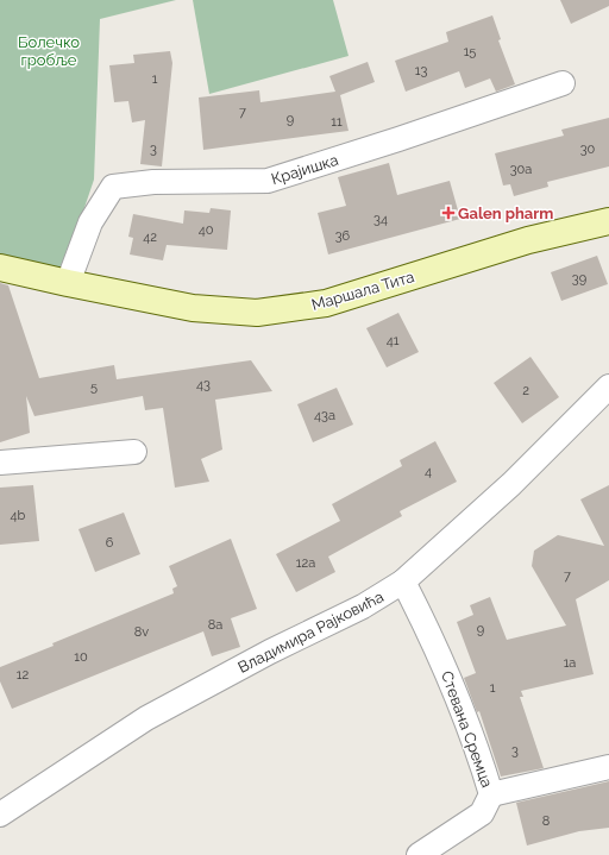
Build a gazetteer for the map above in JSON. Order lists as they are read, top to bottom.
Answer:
{
  "streets": {
    "street": [
      "Крајишка",
      "Маршала Тита",
      "Владимира Рајковића",
      "Стевана Сремца"
    ]
  },
  "crossings": [
    ["Крајишка", "Маршала Тита"],
    ["Владимира Рајковића", "Стевана Сремца"]
  ],
  "parks": ["Болечко гробље"],
  "places": {
    "health": ["Galen pharm"]
  },
  "house_numbers": [
    "15",
    "13",
    "1",
    "7",
    "9",
    "11",
    "3",
    "30",
    "30a",
    "34",
    "40",
    "36",
    "42",
    "39",
    "41",
    "43",
    "5",
    "2",
    "43a",
    "4",
    "4b",
    "6",
    "12a",
    "7",
    "8a",
    "9",
    "8v",
    "10",
    "1a",
    "12",
    "1",
    "3",
    "8"
  ]
}
